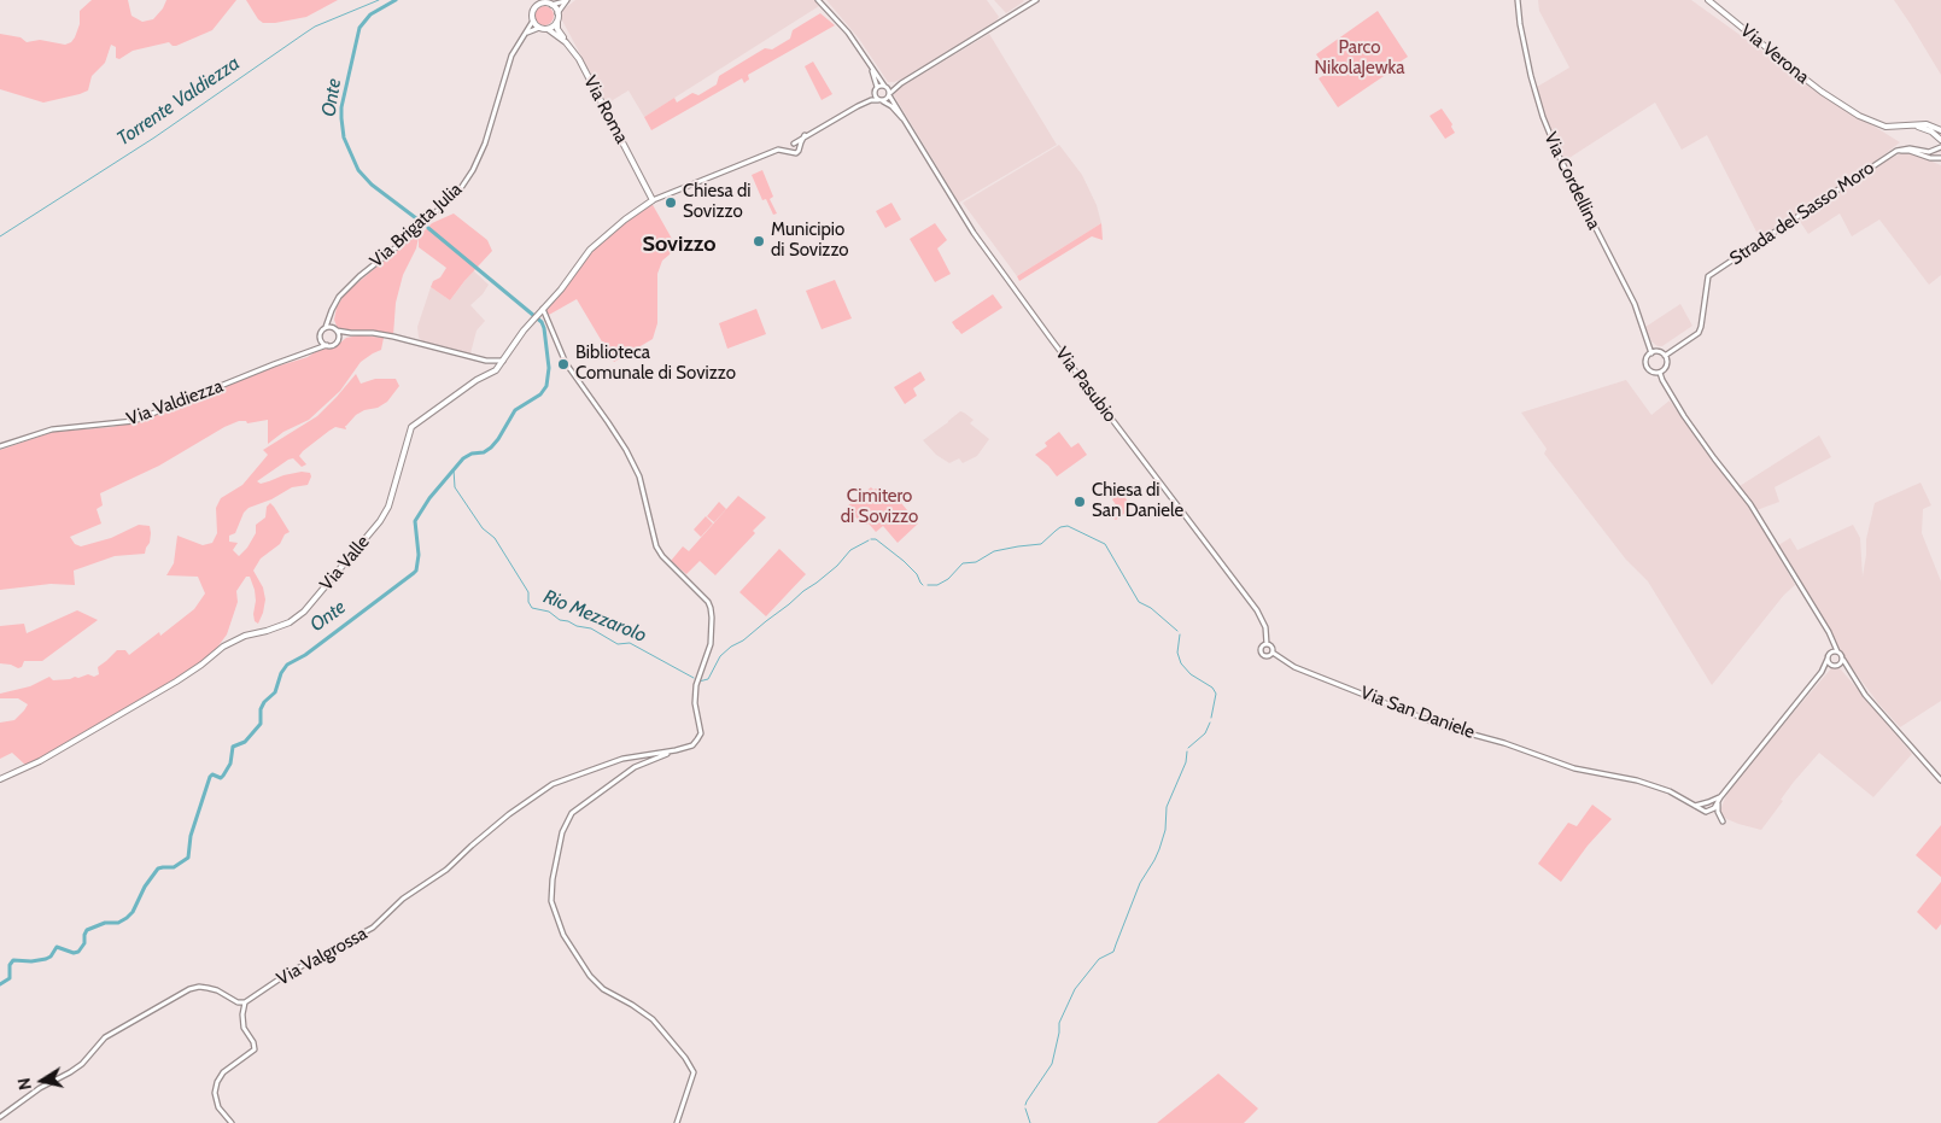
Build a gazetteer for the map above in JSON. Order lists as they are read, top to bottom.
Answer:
{
  "streets": {
    "main road": ["Via Verona", "Via Roma", "Via Valle"],
    "street": [
      "Via Cordellina",
      "Strada del Sasso Moro",
      "Via Brigata Julia",
      "Via Pasubio",
      "Via Valdiezza",
      "Via San Daniele",
      "Via Valgrossa"
    ]
  },
  "crossings": [
    ["Via Roma", "Via Brigata Julia"],
    ["Via Roma", "Via Valle"],
    ["Via Cordellina", "Strada del Sasso Moro"],
    ["Via Brigata Julia", "Via Valdiezza"],
    ["Via Pasubio", "Via San Daniele"]
  ],
  "districts": ["Sovizzo"],
  "water": ["Onte", "Torrente Valdiezza", "Rio Mezzarolo"],
  "parks": ["Parco NikolaJewka", "Cimitero di Sovizzo"],
  "places": [
    "Chiesa di Sovizzo",
    "Municipio di Sovizzo",
    "Biblioteca Comunale di Sovizzo",
    "Chiesa di San Daniele"
  ],
  "north": "left"
}
